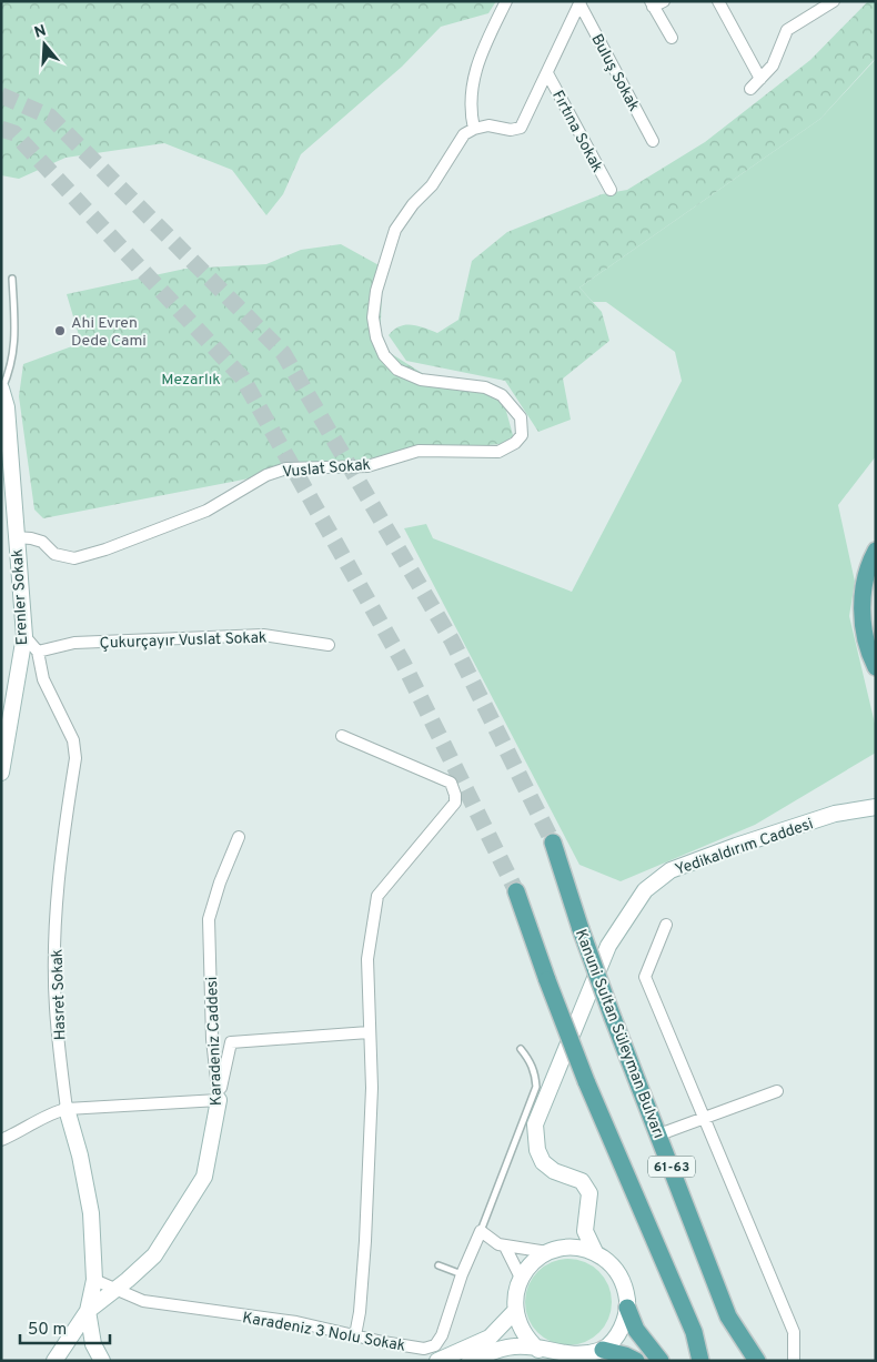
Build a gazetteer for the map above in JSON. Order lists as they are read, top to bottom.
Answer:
{
  "streets": {
    "main road": ["Kanuni Sultan Süleyman Bulvarı", "61-63"],
    "street": [
      "Buluş Sokak",
      "Fırtına Sokak",
      "Vuslat Sokak",
      "Erenler Sokak",
      "Çukurçayır Vuslat Sokak",
      "Yedikaldırım Caddesi",
      "Hasret Sokak",
      "Karadeniz Caddesi",
      "Karadeniz 3 Nolu Sokak"
    ]
  },
  "crossings": [
    ["Vuslat Sokak", "Erenler Sokak"],
    ["Erenler Sokak", "Hasret Sokak"],
    ["Çukurçayır Vuslat Sokak", "Hasret Sokak"],
    ["Hasret Sokak", "Karadeniz Caddesi"],
    ["Hasret Sokak", "Karadeniz 3 Nolu Sokak"],
    ["Karadeniz Caddesi", "Karadeniz 3 Nolu Sokak"]
  ],
  "parks": ["Mezarlık"],
  "places": ["Ahi Evren Dede Cami"],
  "scale_bar": "50 m",
  "north": "top"
}
